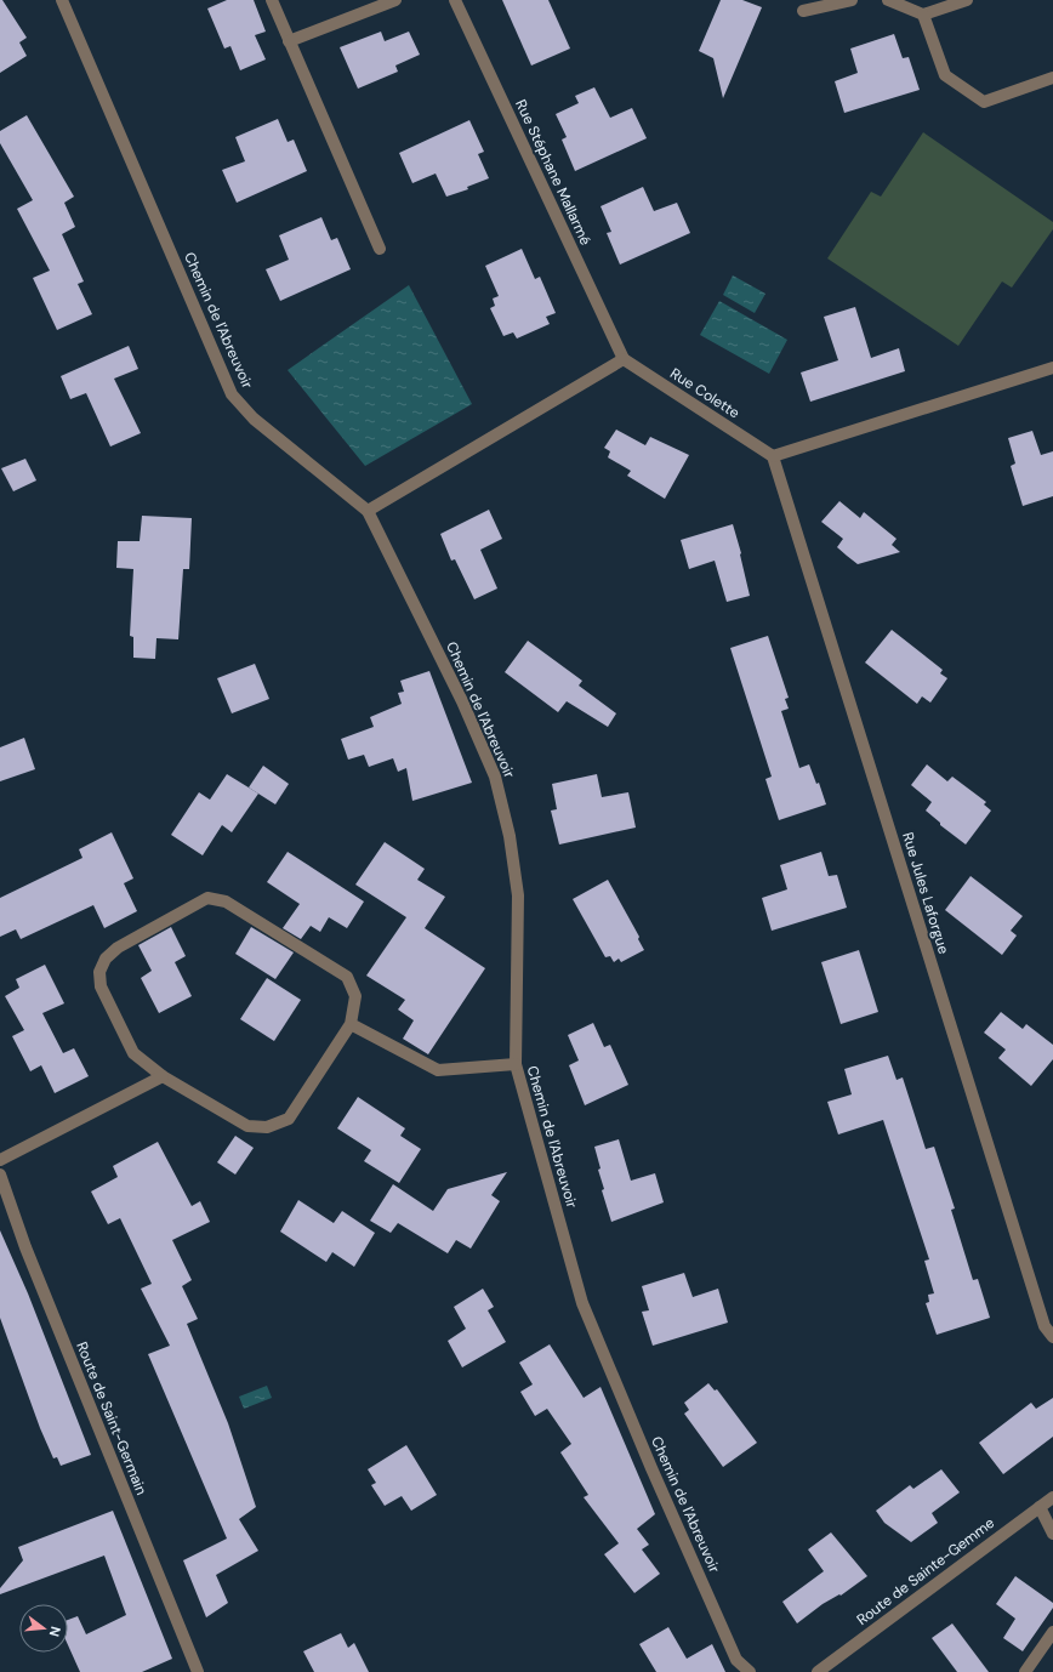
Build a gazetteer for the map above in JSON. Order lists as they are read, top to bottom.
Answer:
{
  "streets": {
    "street": [
      "Rue Stéphane Mallarmé",
      "Chemin de l'Abreuvoir",
      "Rue Colette",
      "Rue Jules Laforgue",
      "Route de Saint-Germain",
      "Route de Sainte-Gemme"
    ]
  },
  "crossings": [
    ["Rue Stéphane Mallarmé", "Rue Colette"],
    ["Rue Colette", "Rue Jules Laforgue"]
  ],
  "north": "right"
}
